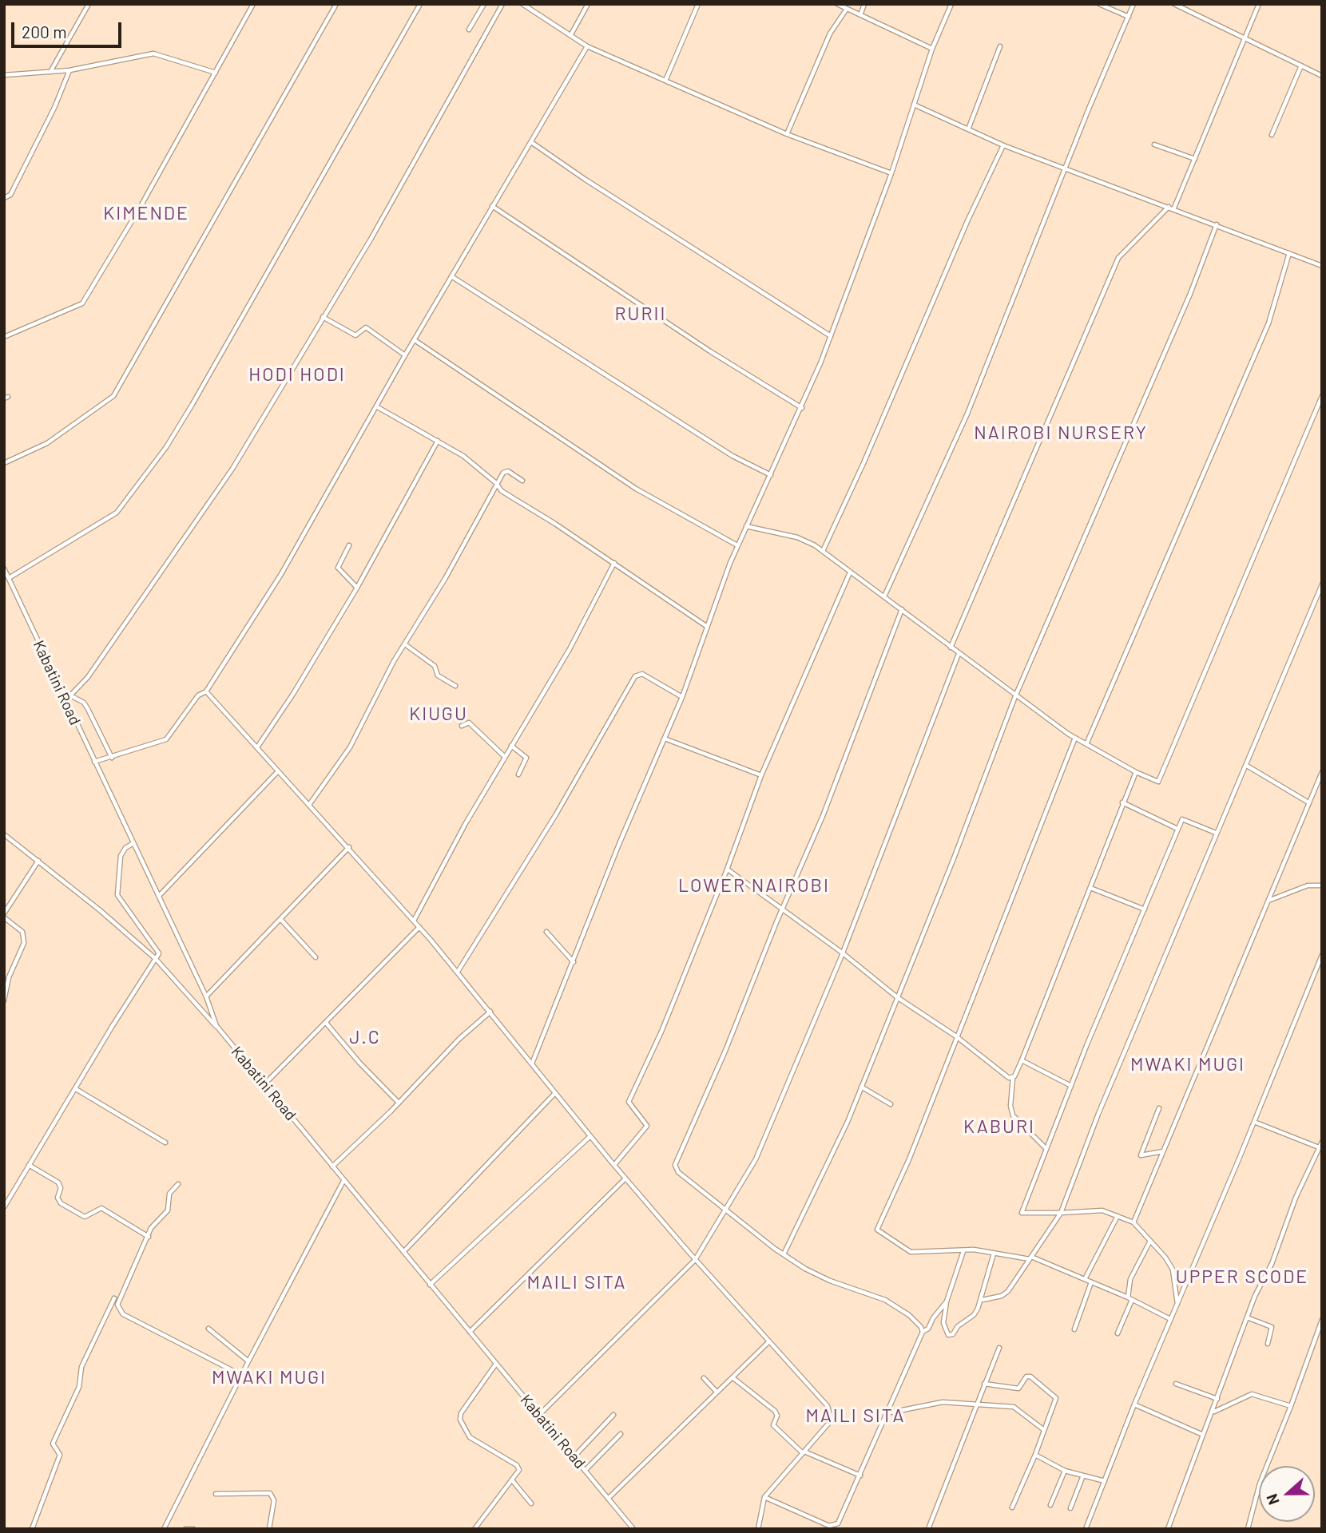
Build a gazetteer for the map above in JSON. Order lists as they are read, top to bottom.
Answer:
{
  "streets": {
    "street": ["Kabatini Road"]
  },
  "districts": [
    "KIMENDE",
    "RURII",
    "HODI HODI",
    "NAIROBI NURSERY",
    "KIUGU",
    "LOWER NAIROBI",
    "J.C",
    "MWAKI MUGI",
    "KABURI",
    "UPPER SCODE",
    "MAILI SITA",
    "MWAKI MUGI",
    "MAILI SITA"
  ],
  "scale_bar": "200 m",
  "north": "left"
}
